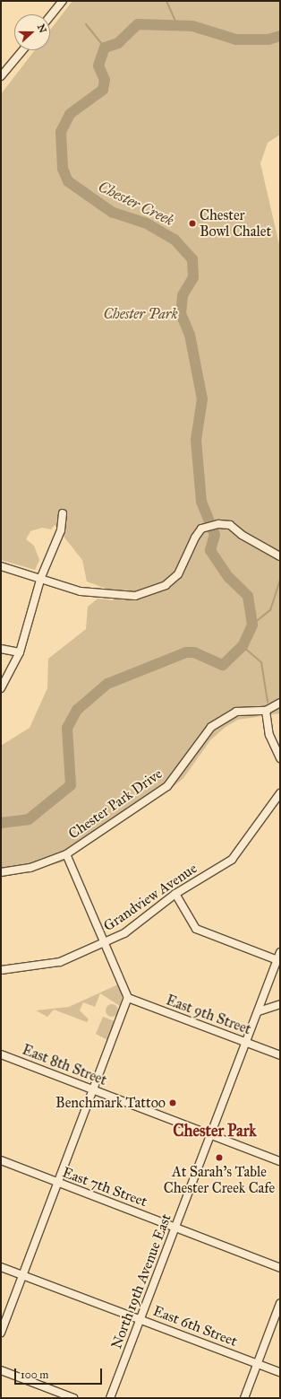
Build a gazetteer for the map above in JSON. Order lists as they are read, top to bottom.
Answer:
{
  "streets": {
    "street": [
      "Chester Park Drive",
      "Grandview Avenue",
      "East 9th Street",
      "East 8th Street",
      "East 7th Street",
      "North 19th Avenue East",
      "East 6th Street"
    ]
  },
  "crossings": [
    ["East 9th Street", "North 19th Avenue East"],
    ["East 8th Street", "North 19th Avenue East"],
    ["East 7th Street", "North 19th Avenue East"],
    ["North 19th Avenue East", "East 6th Street"]
  ],
  "districts": ["Chester Park"],
  "water": ["Chester Creek"],
  "parks": ["Chester Park"],
  "places": ["Chester Bowl Chalet", "Benchmark Tattoo", "At Sarah's Table Chester Creek Cafe"],
  "scale_bar": "100 m",
  "north": "right"
}
